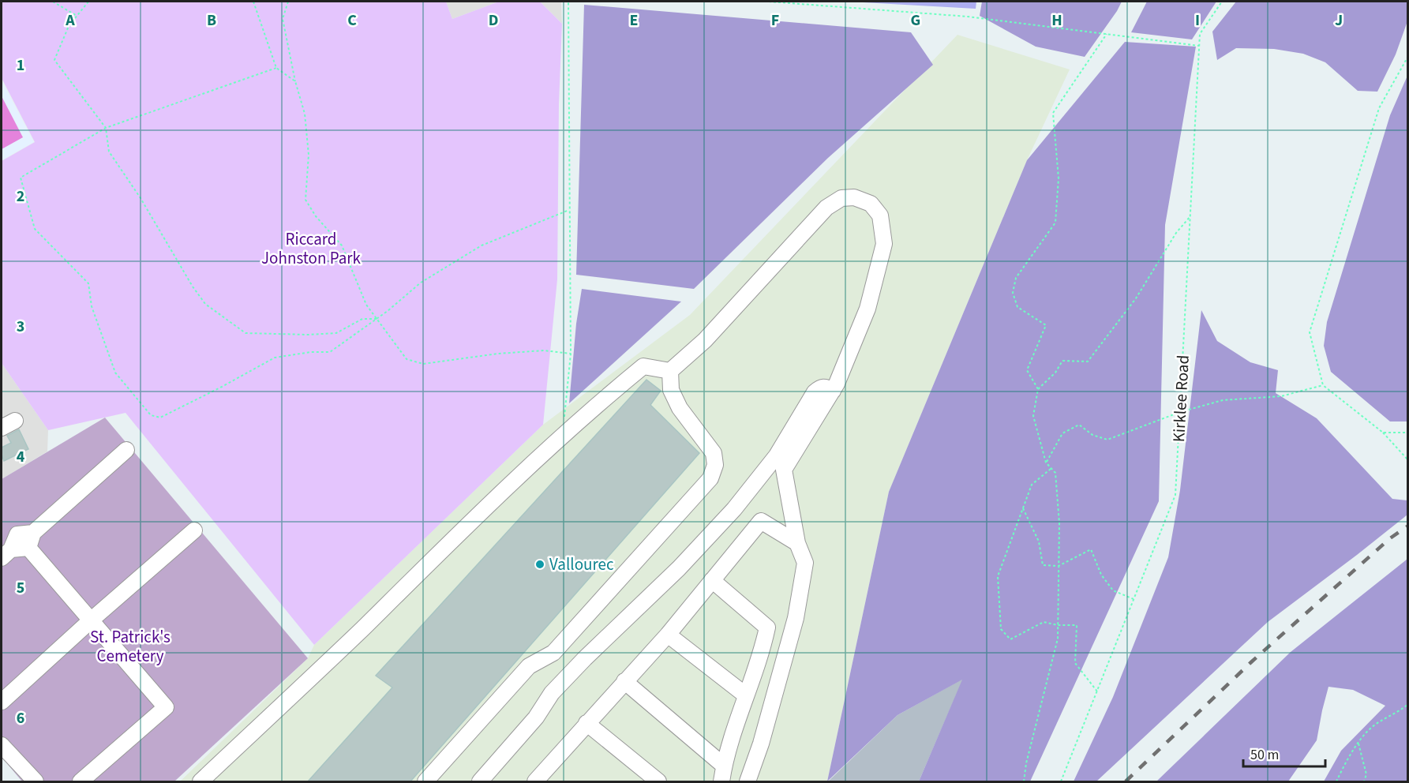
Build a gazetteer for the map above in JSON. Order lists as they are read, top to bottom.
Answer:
{
  "streets": {
    "path": ["Kirklee Road"]
  },
  "parks": ["Riccard Johnston Park", "St. Patrick's Cemetery"],
  "places": ["Vallourec"],
  "scale_bar": "50 m",
  "grid": {
    "columns": [
      "A",
      "B",
      "C",
      "D",
      "E",
      "F",
      "G",
      "H",
      "I",
      "J"
    ],
    "rows": [
      "1",
      "2",
      "3",
      "4",
      "5",
      "6"
    ]
  }
}
